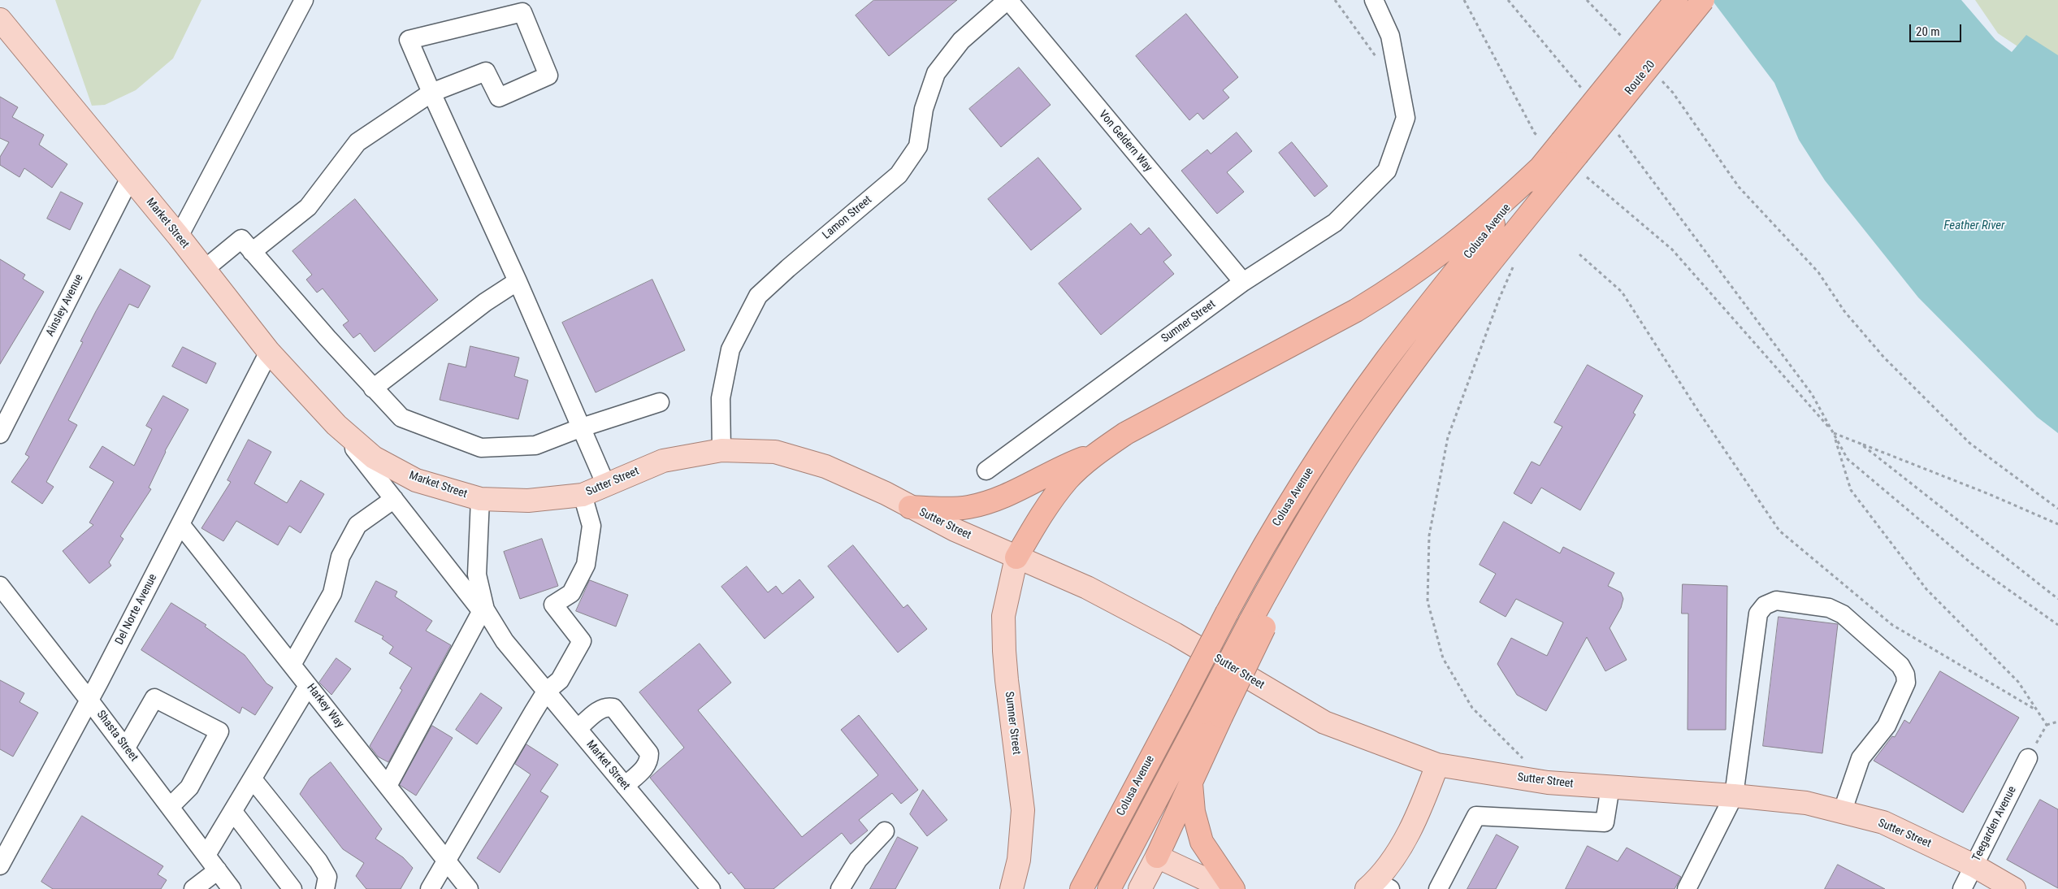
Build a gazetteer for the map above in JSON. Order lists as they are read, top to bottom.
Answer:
{
  "streets": {
    "highway": ["Route 20", "Colusa Avenue"],
    "main road": ["Market Street", "Sumner Street", "Sutter Street"],
    "street": [
      "Von Geldern Way",
      "Lamon Street",
      "Ainsley Avenue",
      "Del Norte Avenue",
      "Harkey Way",
      "Shasta Street",
      "Teegarden Avenue"
    ]
  },
  "crossings": [
    ["Route 20", "Colusa Avenue"],
    ["Von Geldern Way", "Lamon Street"],
    ["Von Geldern Way", "Sumner Street"],
    ["Lamon Street", "Sutter Street"],
    ["Market Street", "Ainsley Avenue"],
    ["Market Street", "Sutter Street"],
    ["Market Street", "Del Norte Avenue"],
    ["Sumner Street", "Sutter Street"],
    ["Sutter Street", "Teegarden Avenue"],
    ["Del Norte Avenue", "Harkey Way"],
    ["Del Norte Avenue", "Shasta Street"]
  ],
  "water": ["Feather River"],
  "scale_bar": "20 m"
}
